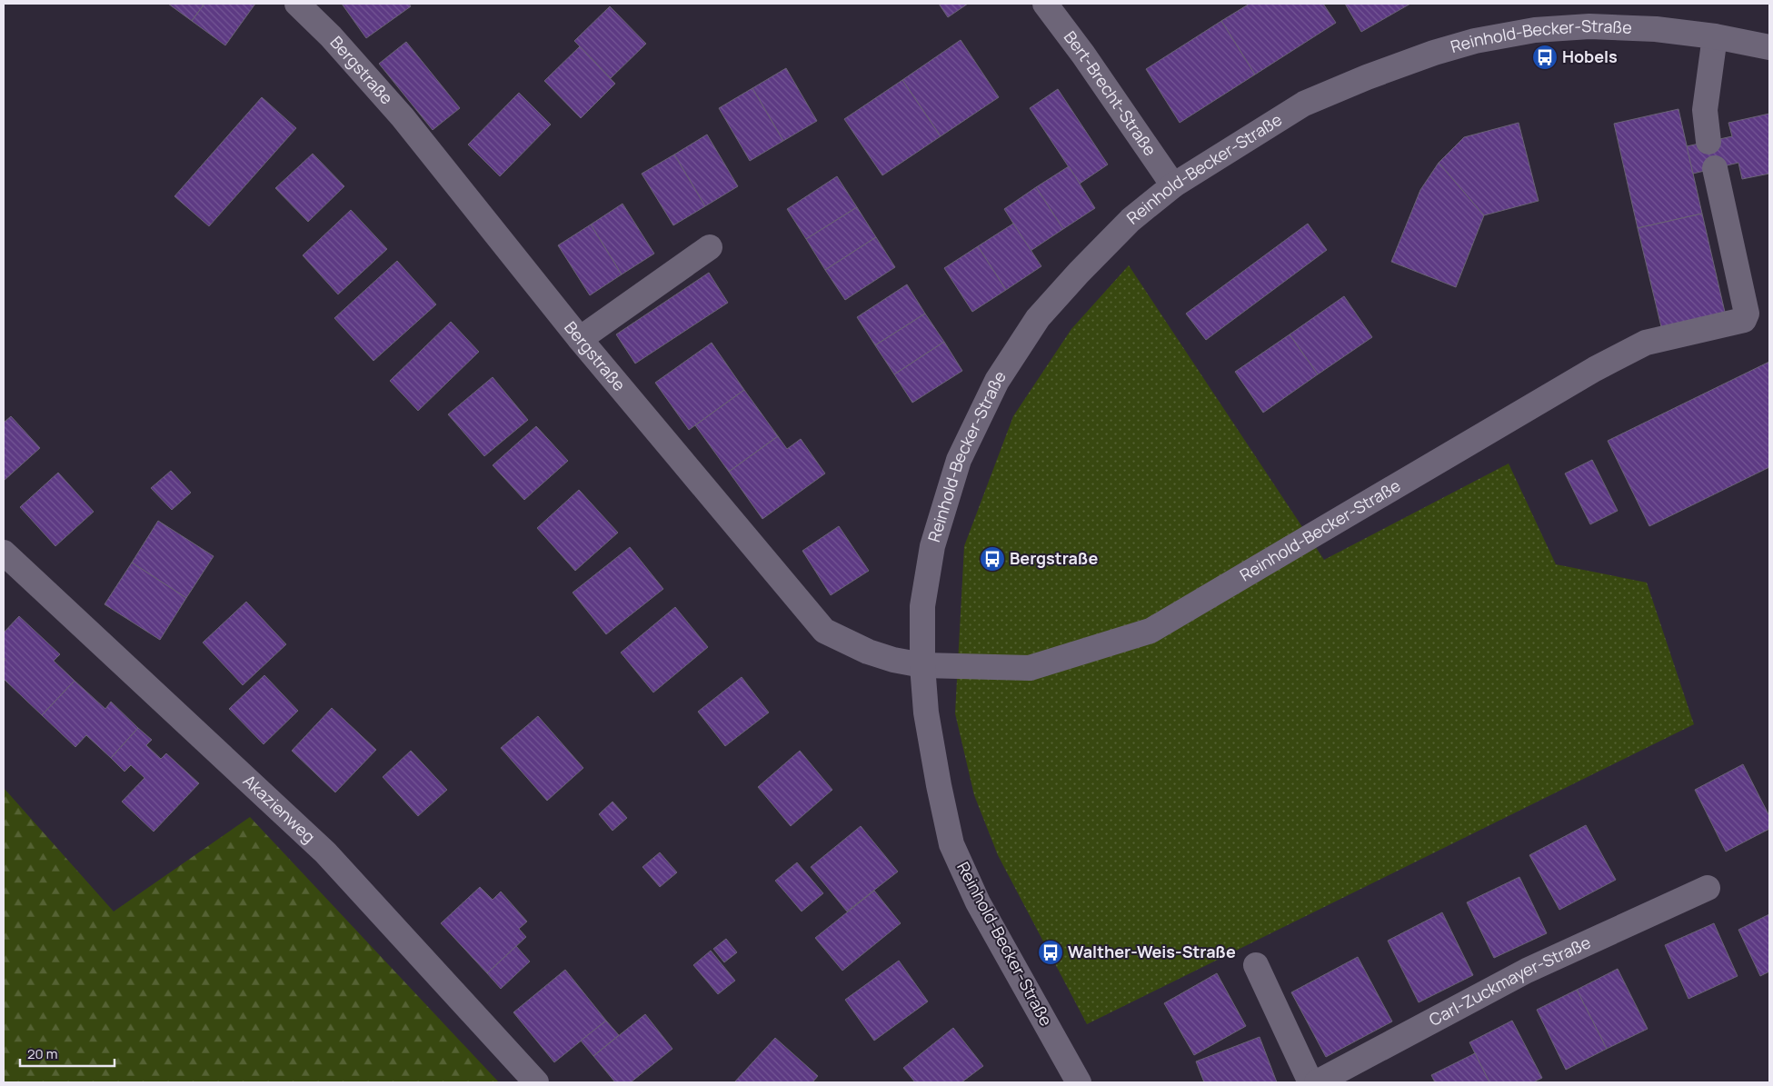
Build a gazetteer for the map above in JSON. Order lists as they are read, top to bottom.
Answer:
{
  "streets": {
    "street": [
      "Reinhold-Becker-Straße",
      "Bergstraße",
      "Bert-Brecht-Straße",
      "Akazienweg",
      "Carl-Zuckmayer-Straße"
    ]
  },
  "crossings": [
    ["Reinhold-Becker-Straße", "Bergstraße"],
    ["Reinhold-Becker-Straße", "Bert-Brecht-Straße"]
  ],
  "places": {
    "bus stop": ["Hobels", "Bergstraße", "Walther-Weis-Straße"]
  },
  "scale_bar": "20 m"
}
